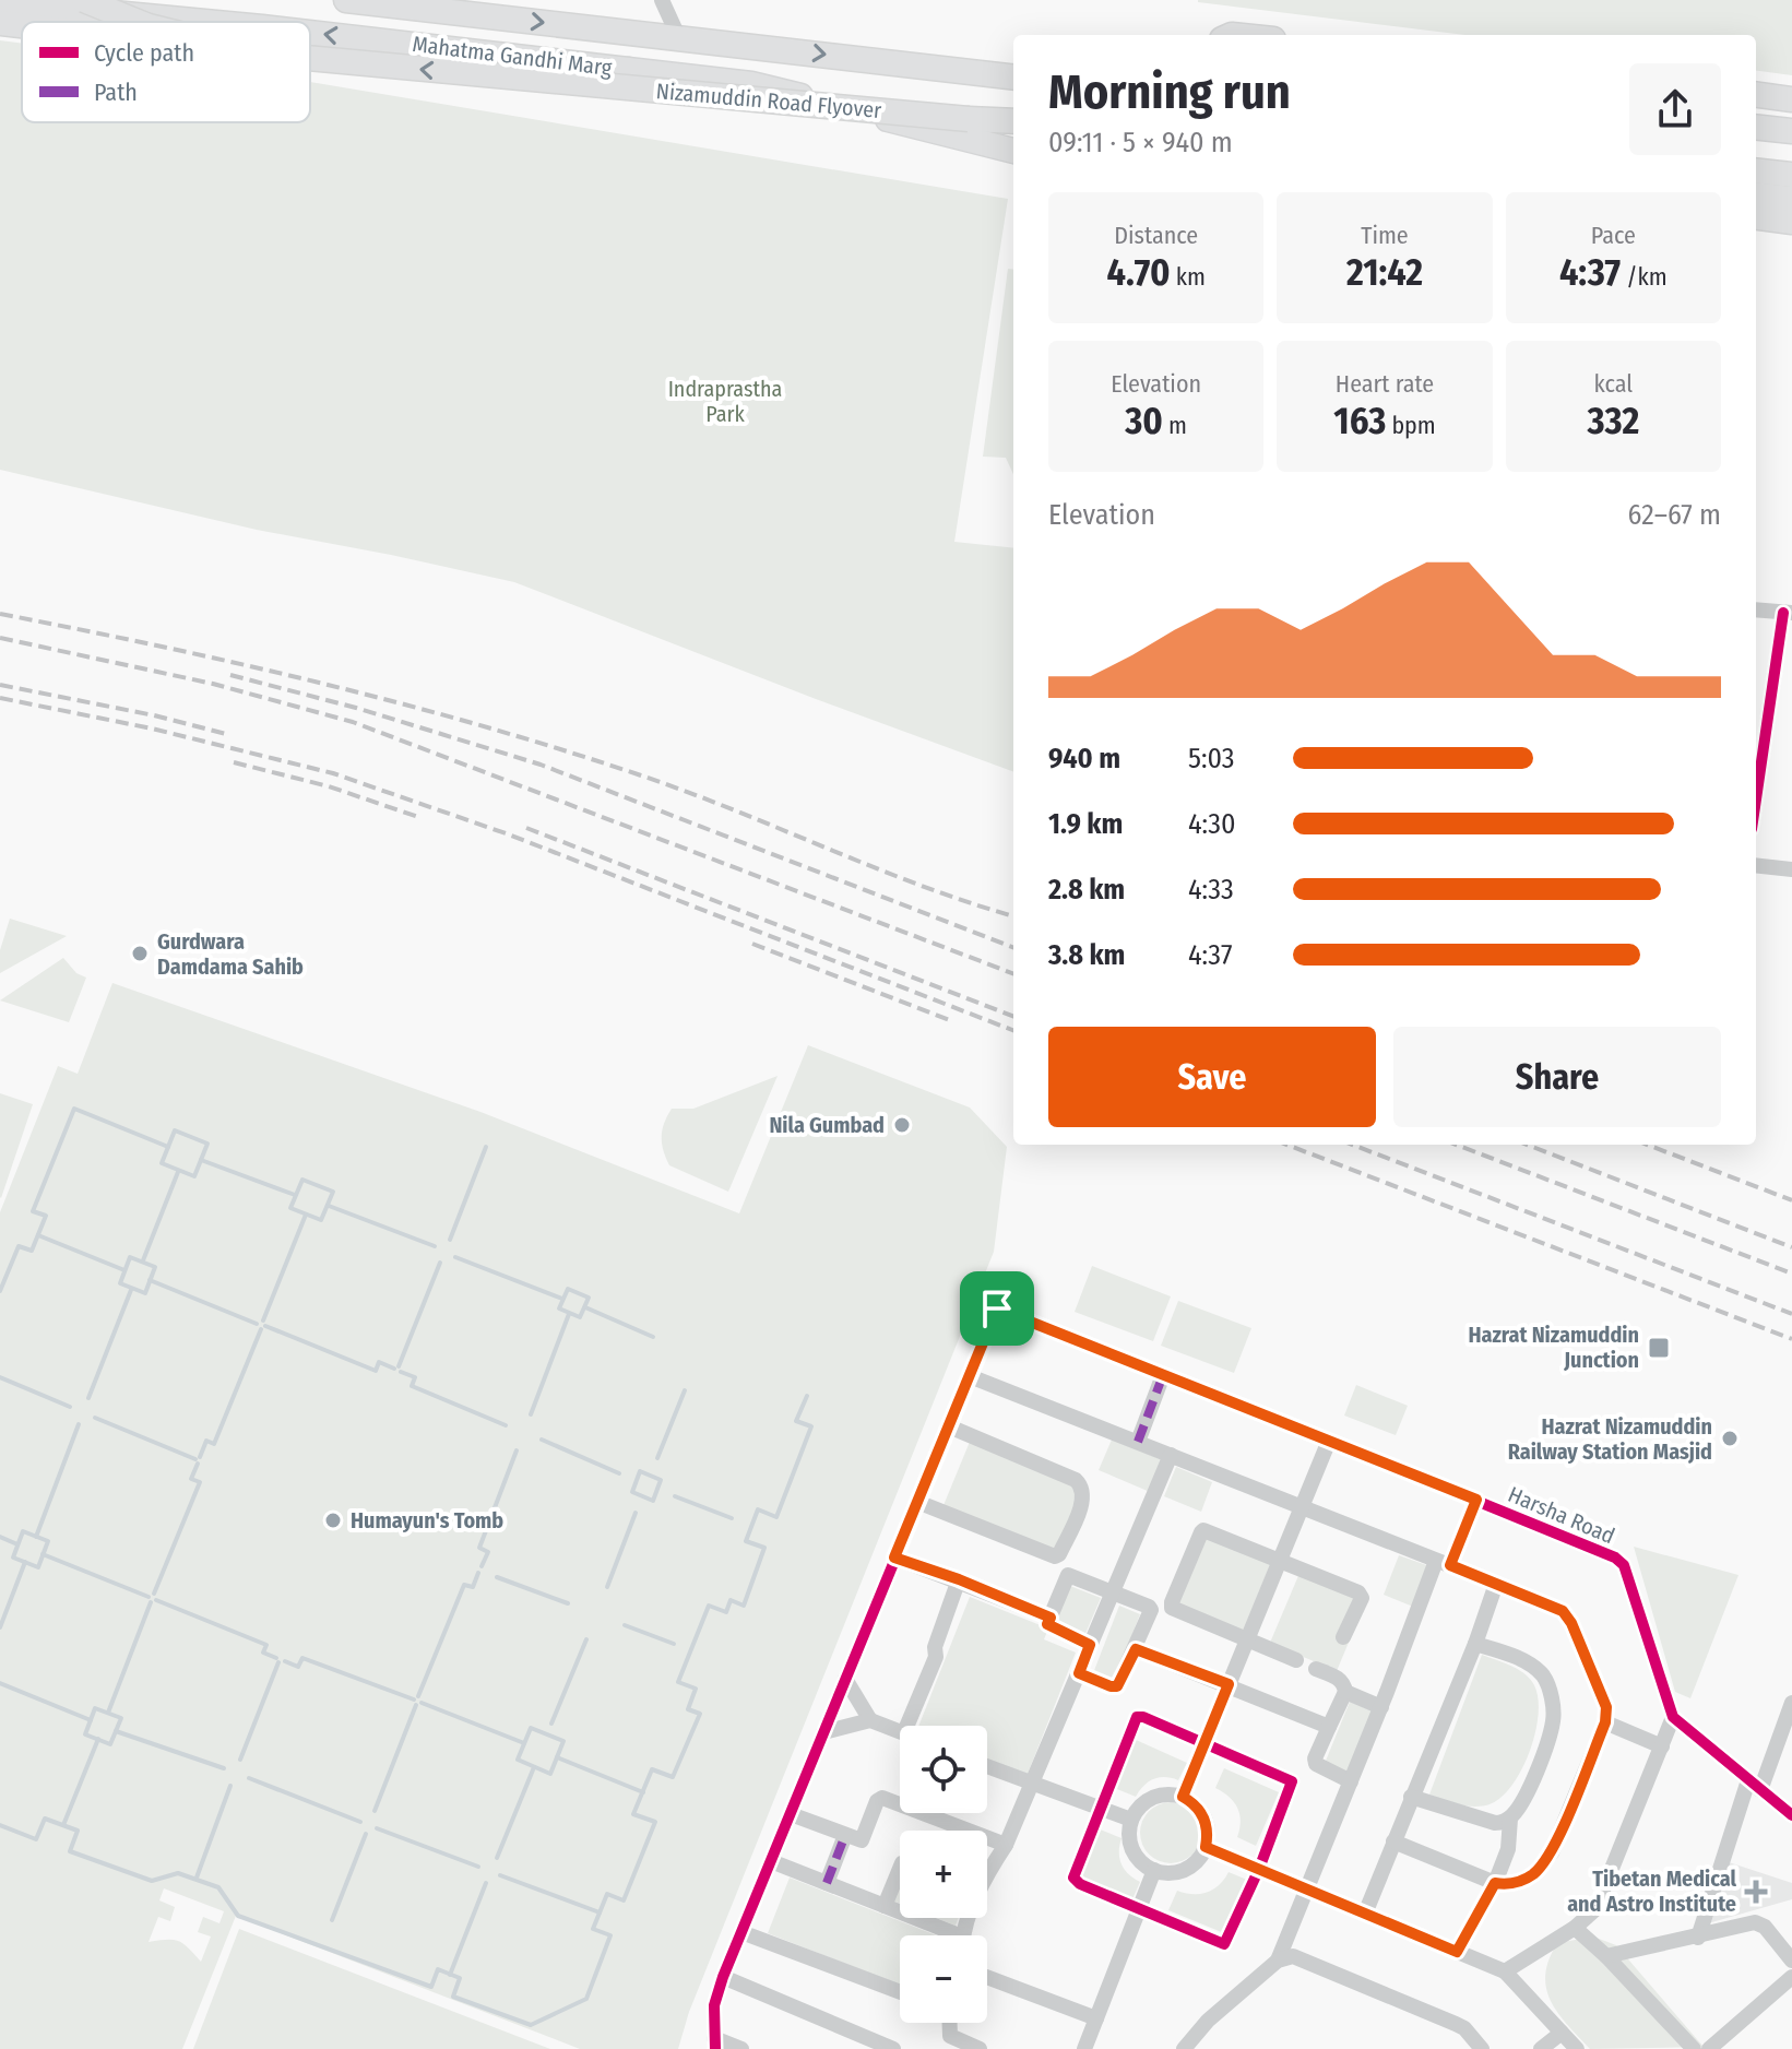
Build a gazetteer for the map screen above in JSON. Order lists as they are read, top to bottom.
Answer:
{
  "streets": {
    "main road": ["Mahatma Gandhi Marg", "Nizamuddin Road Flyover"],
    "street": ["Harsha Road"]
  },
  "one_way": ["Nizamuddin Road Flyover"],
  "parks": ["Indraprastha Park"],
  "places": {
    "other": [
      "Gurdwara Damdama Sahib",
      "Nila Gumbad",
      "Hazrat Nizamuddin Railway Station Masjid",
      "Humayun's Tomb"
    ],
    "transit": ["Hazrat Nizamuddin Junction"],
    "health": ["Tibetan Medical and Astro Institute"]
  },
  "legend": ["Cycle path", "Path"],
  "page": {
    "heading": ["Morning run", "09:11 · 5 × 940 m"],
    "stats": [
      ["Distance", "4.70 km"],
      ["Time", "21:42"],
      ["Pace", "4:37 /km"],
      ["Elevation", "30 m"],
      ["Heart rate", "163 bpm"],
      ["kcal", "332"]
    ],
    "chart": ["Elevation", "62–67 m"],
    "list": [
      {
        "name": "940 m",
        "note": "5:03"
      },
      {
        "name": "1.9 km",
        "note": "4:30"
      },
      {
        "name": "2.8 km",
        "note": "4:33"
      },
      {
        "name": "3.8 km",
        "note": "4:37"
      }
    ],
    "buttons": ["Save", "Share"],
    "map_buttons": ["+", "−"]
  }
}
